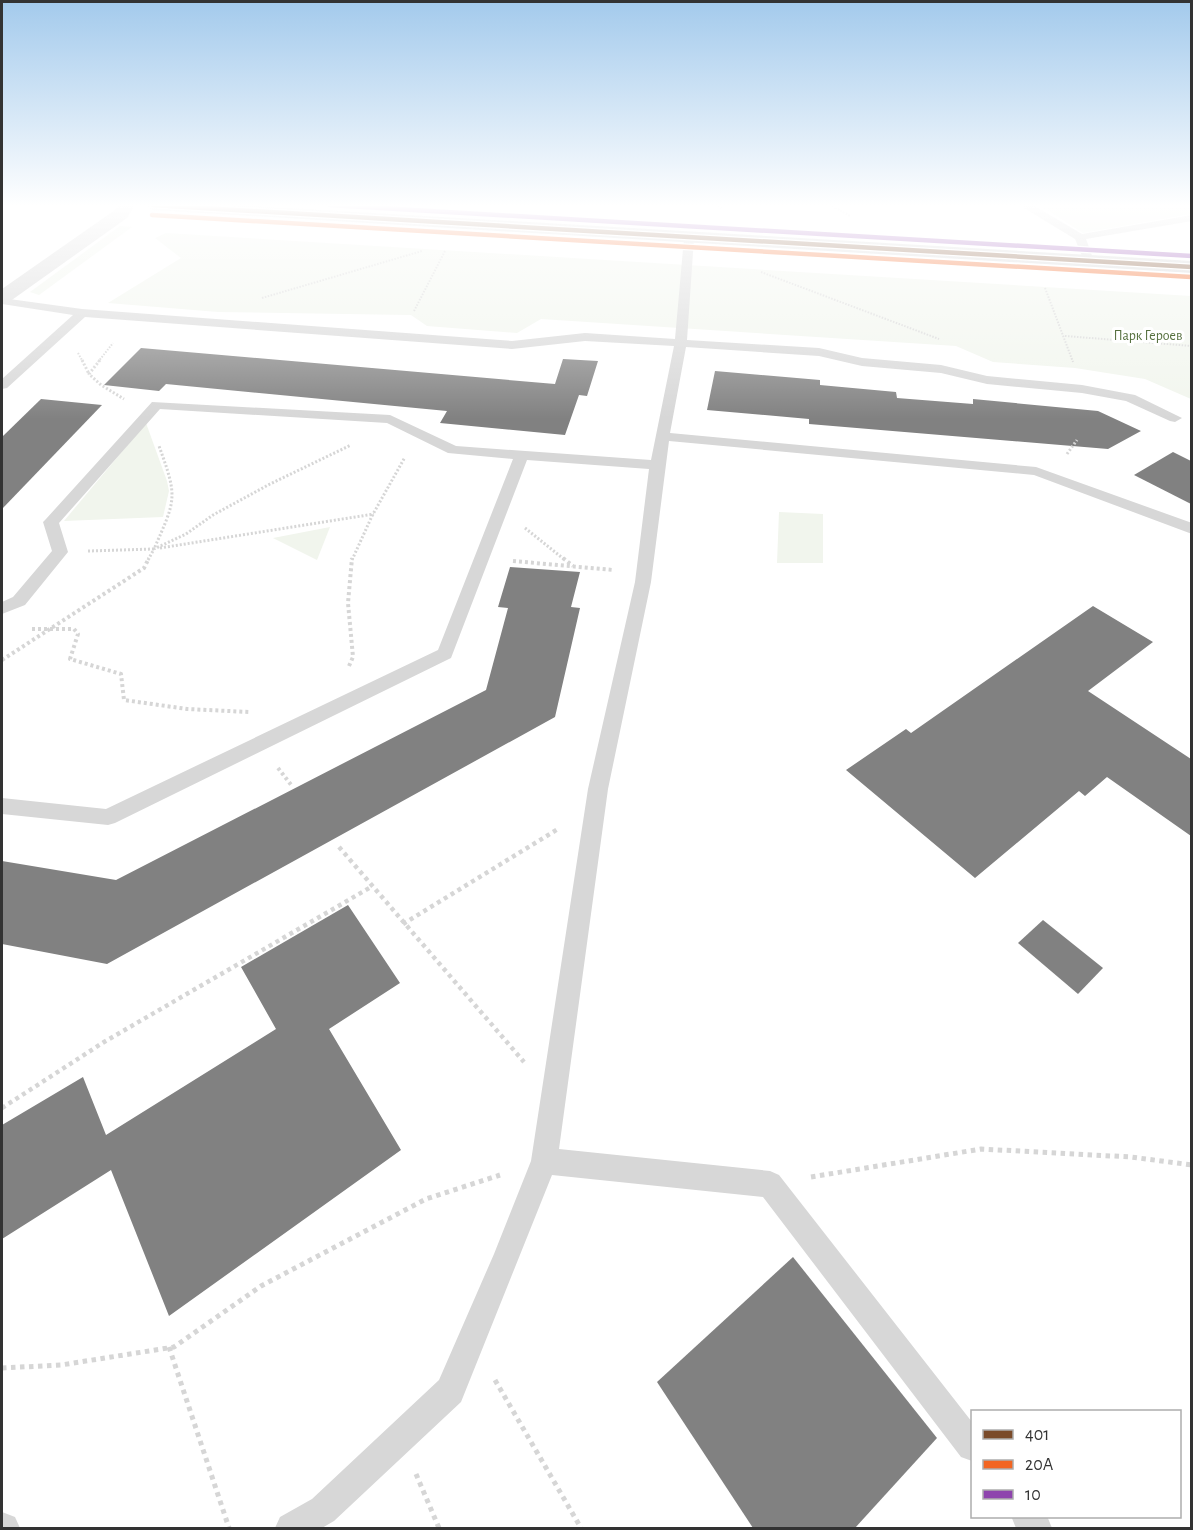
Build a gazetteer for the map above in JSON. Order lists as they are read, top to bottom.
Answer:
{
  "parks": ["Парк Героев"],
  "lines": ["transit line 20А"],
  "legend": ["401", "20А", "10"]
}
